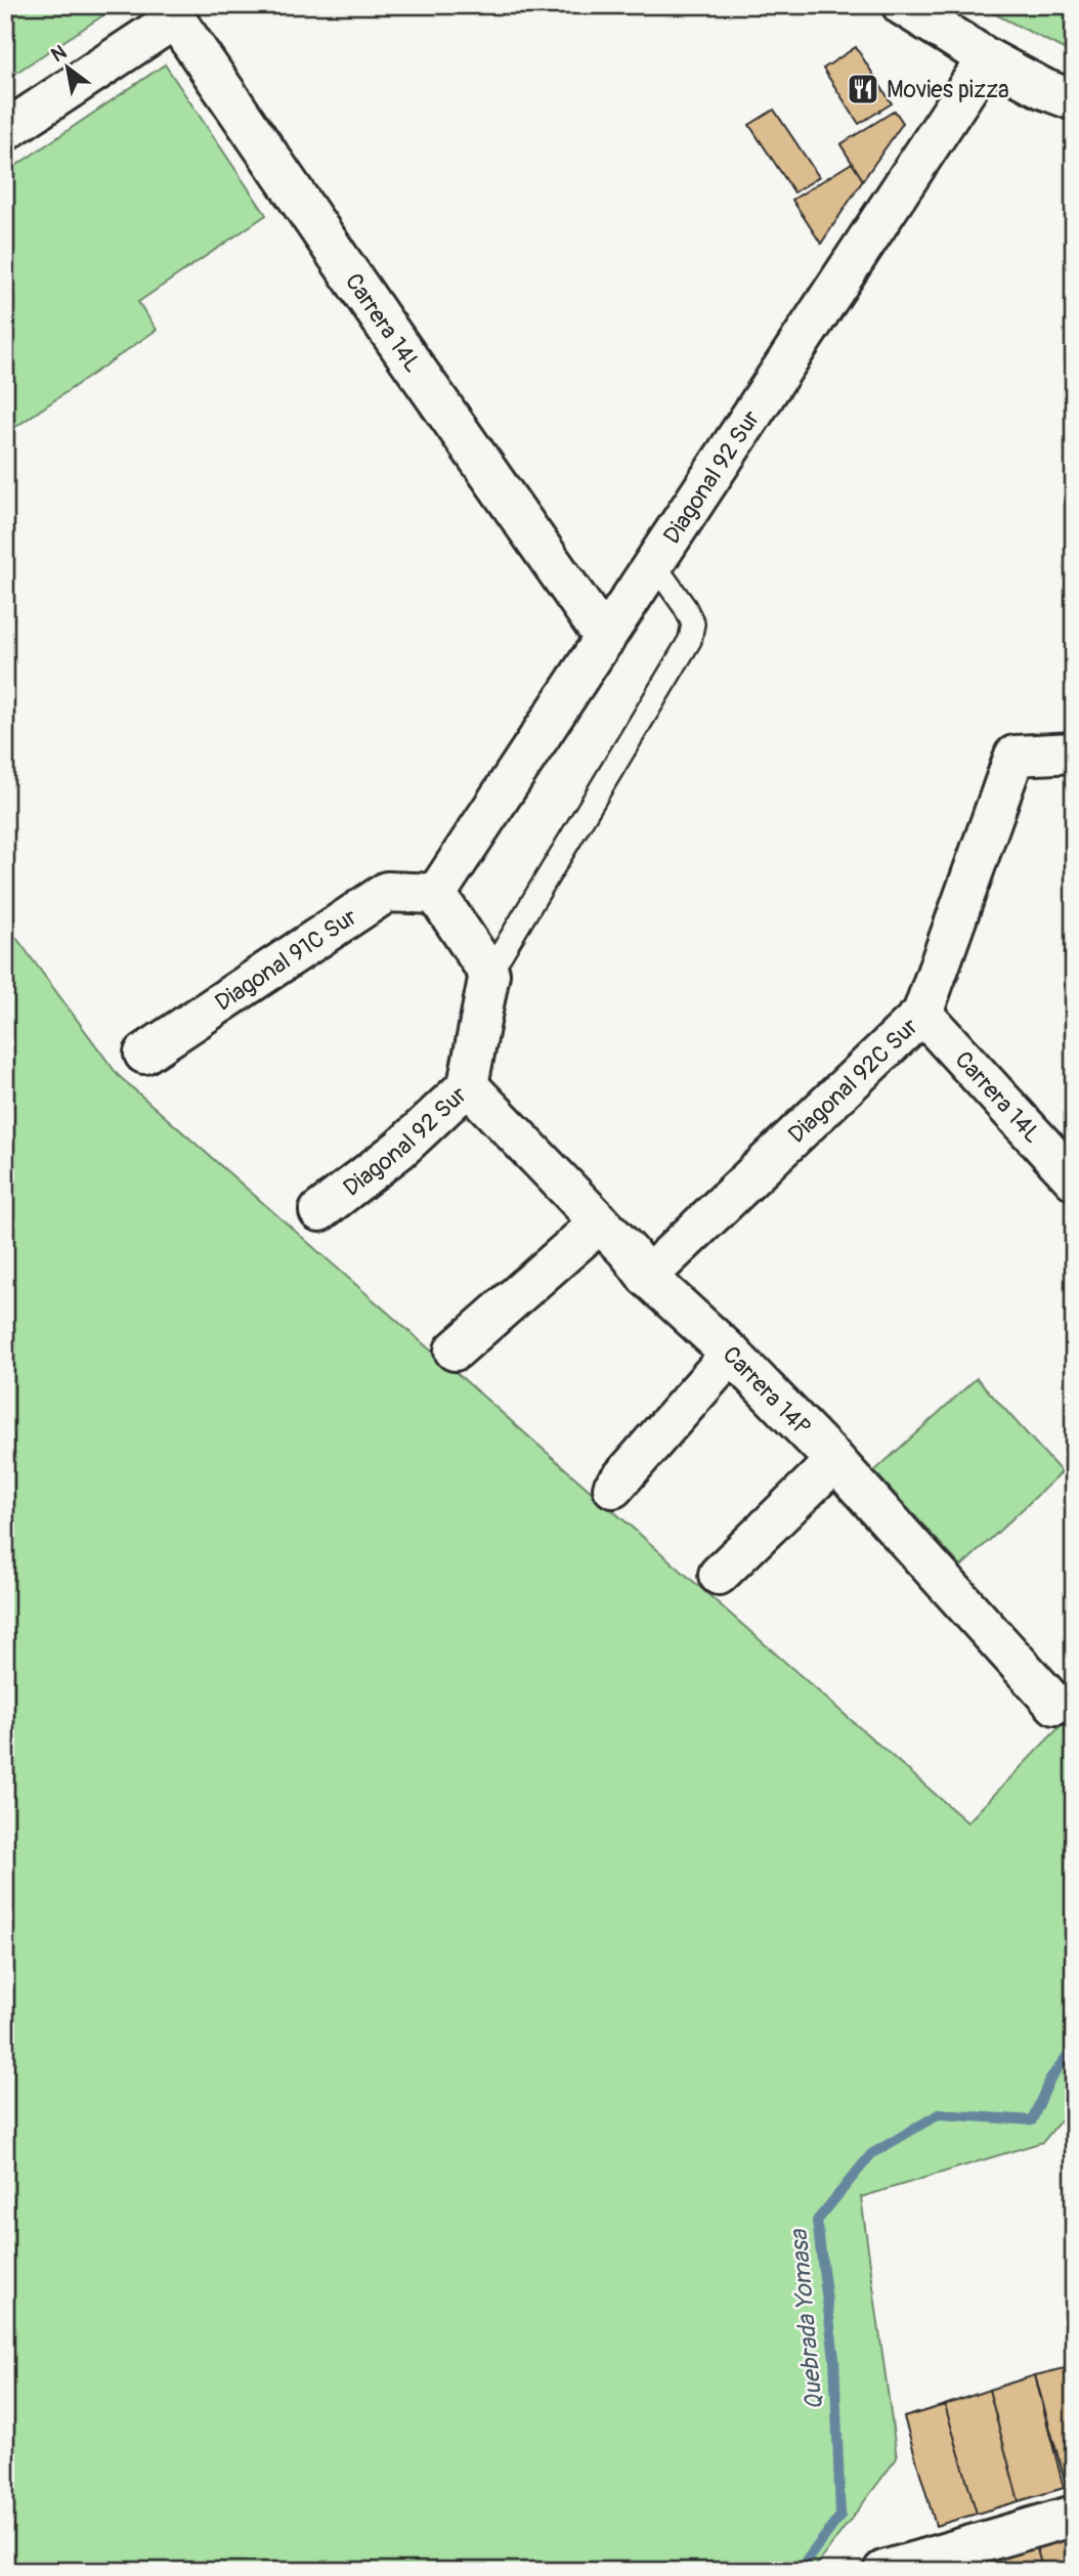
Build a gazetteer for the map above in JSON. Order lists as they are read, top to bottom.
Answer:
{
  "streets": {
    "street": [
      "Carrera 14L",
      "Diagonal 92 Sur",
      "Diagonal 91C Sur",
      "Diagonal 92C Sur",
      "Carrera 14P"
    ]
  },
  "crossings": [
    ["Carrera 14L", "Diagonal 92 Sur"],
    ["Carrera 14L", "Diagonal 92C Sur"],
    ["Diagonal 92 Sur", "Diagonal 91C Sur"],
    ["Diagonal 92 Sur", "Carrera 14P"],
    ["Diagonal 92C Sur", "Carrera 14P"]
  ],
  "water": ["Quebrada Yomasa"],
  "places": {
    "restaurant": ["Movies pizza"]
  },
  "north": "top left"
}
